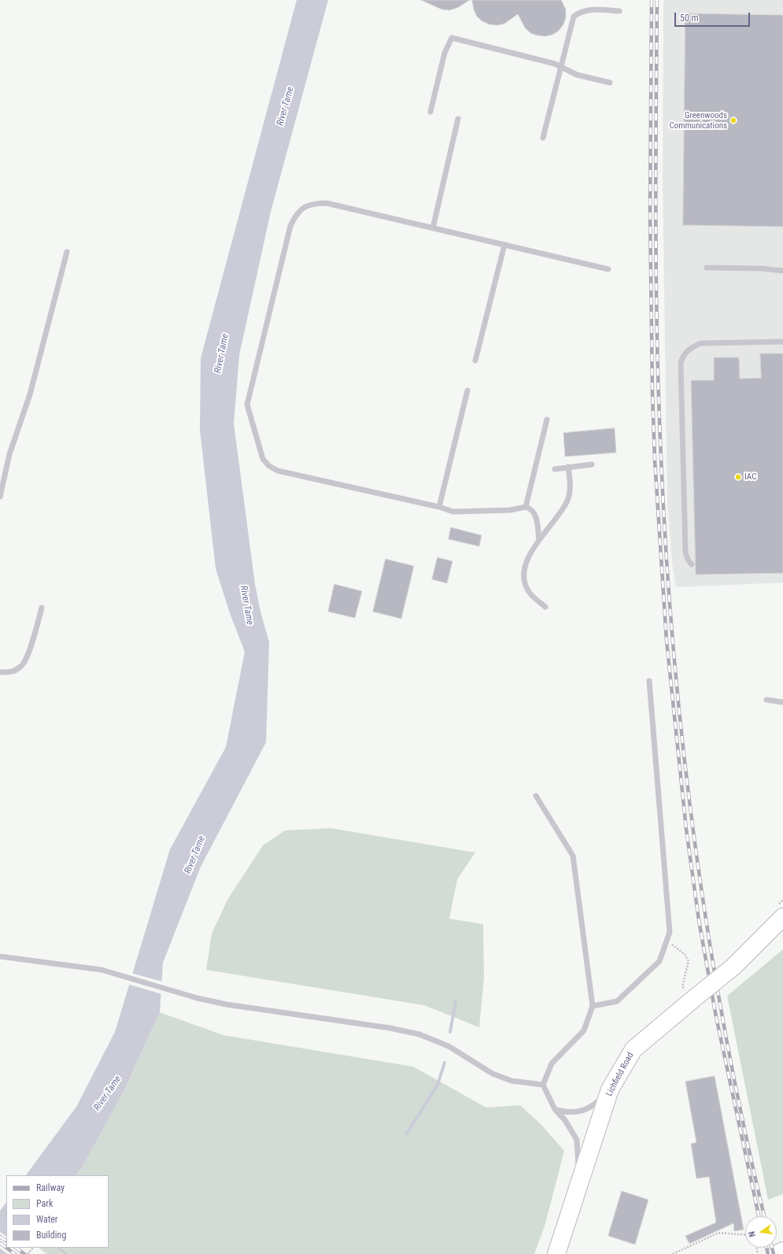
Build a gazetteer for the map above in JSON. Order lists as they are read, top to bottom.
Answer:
{
  "streets": {
    "highway": ["Lichfield Road"]
  },
  "water": ["River Tame"],
  "places": ["Greenwoods Communications", "IAC"],
  "legend": [
    "Railway",
    "Park",
    "Water",
    "Building"
  ],
  "scale_bar": "50 m",
  "north": "left"
}
